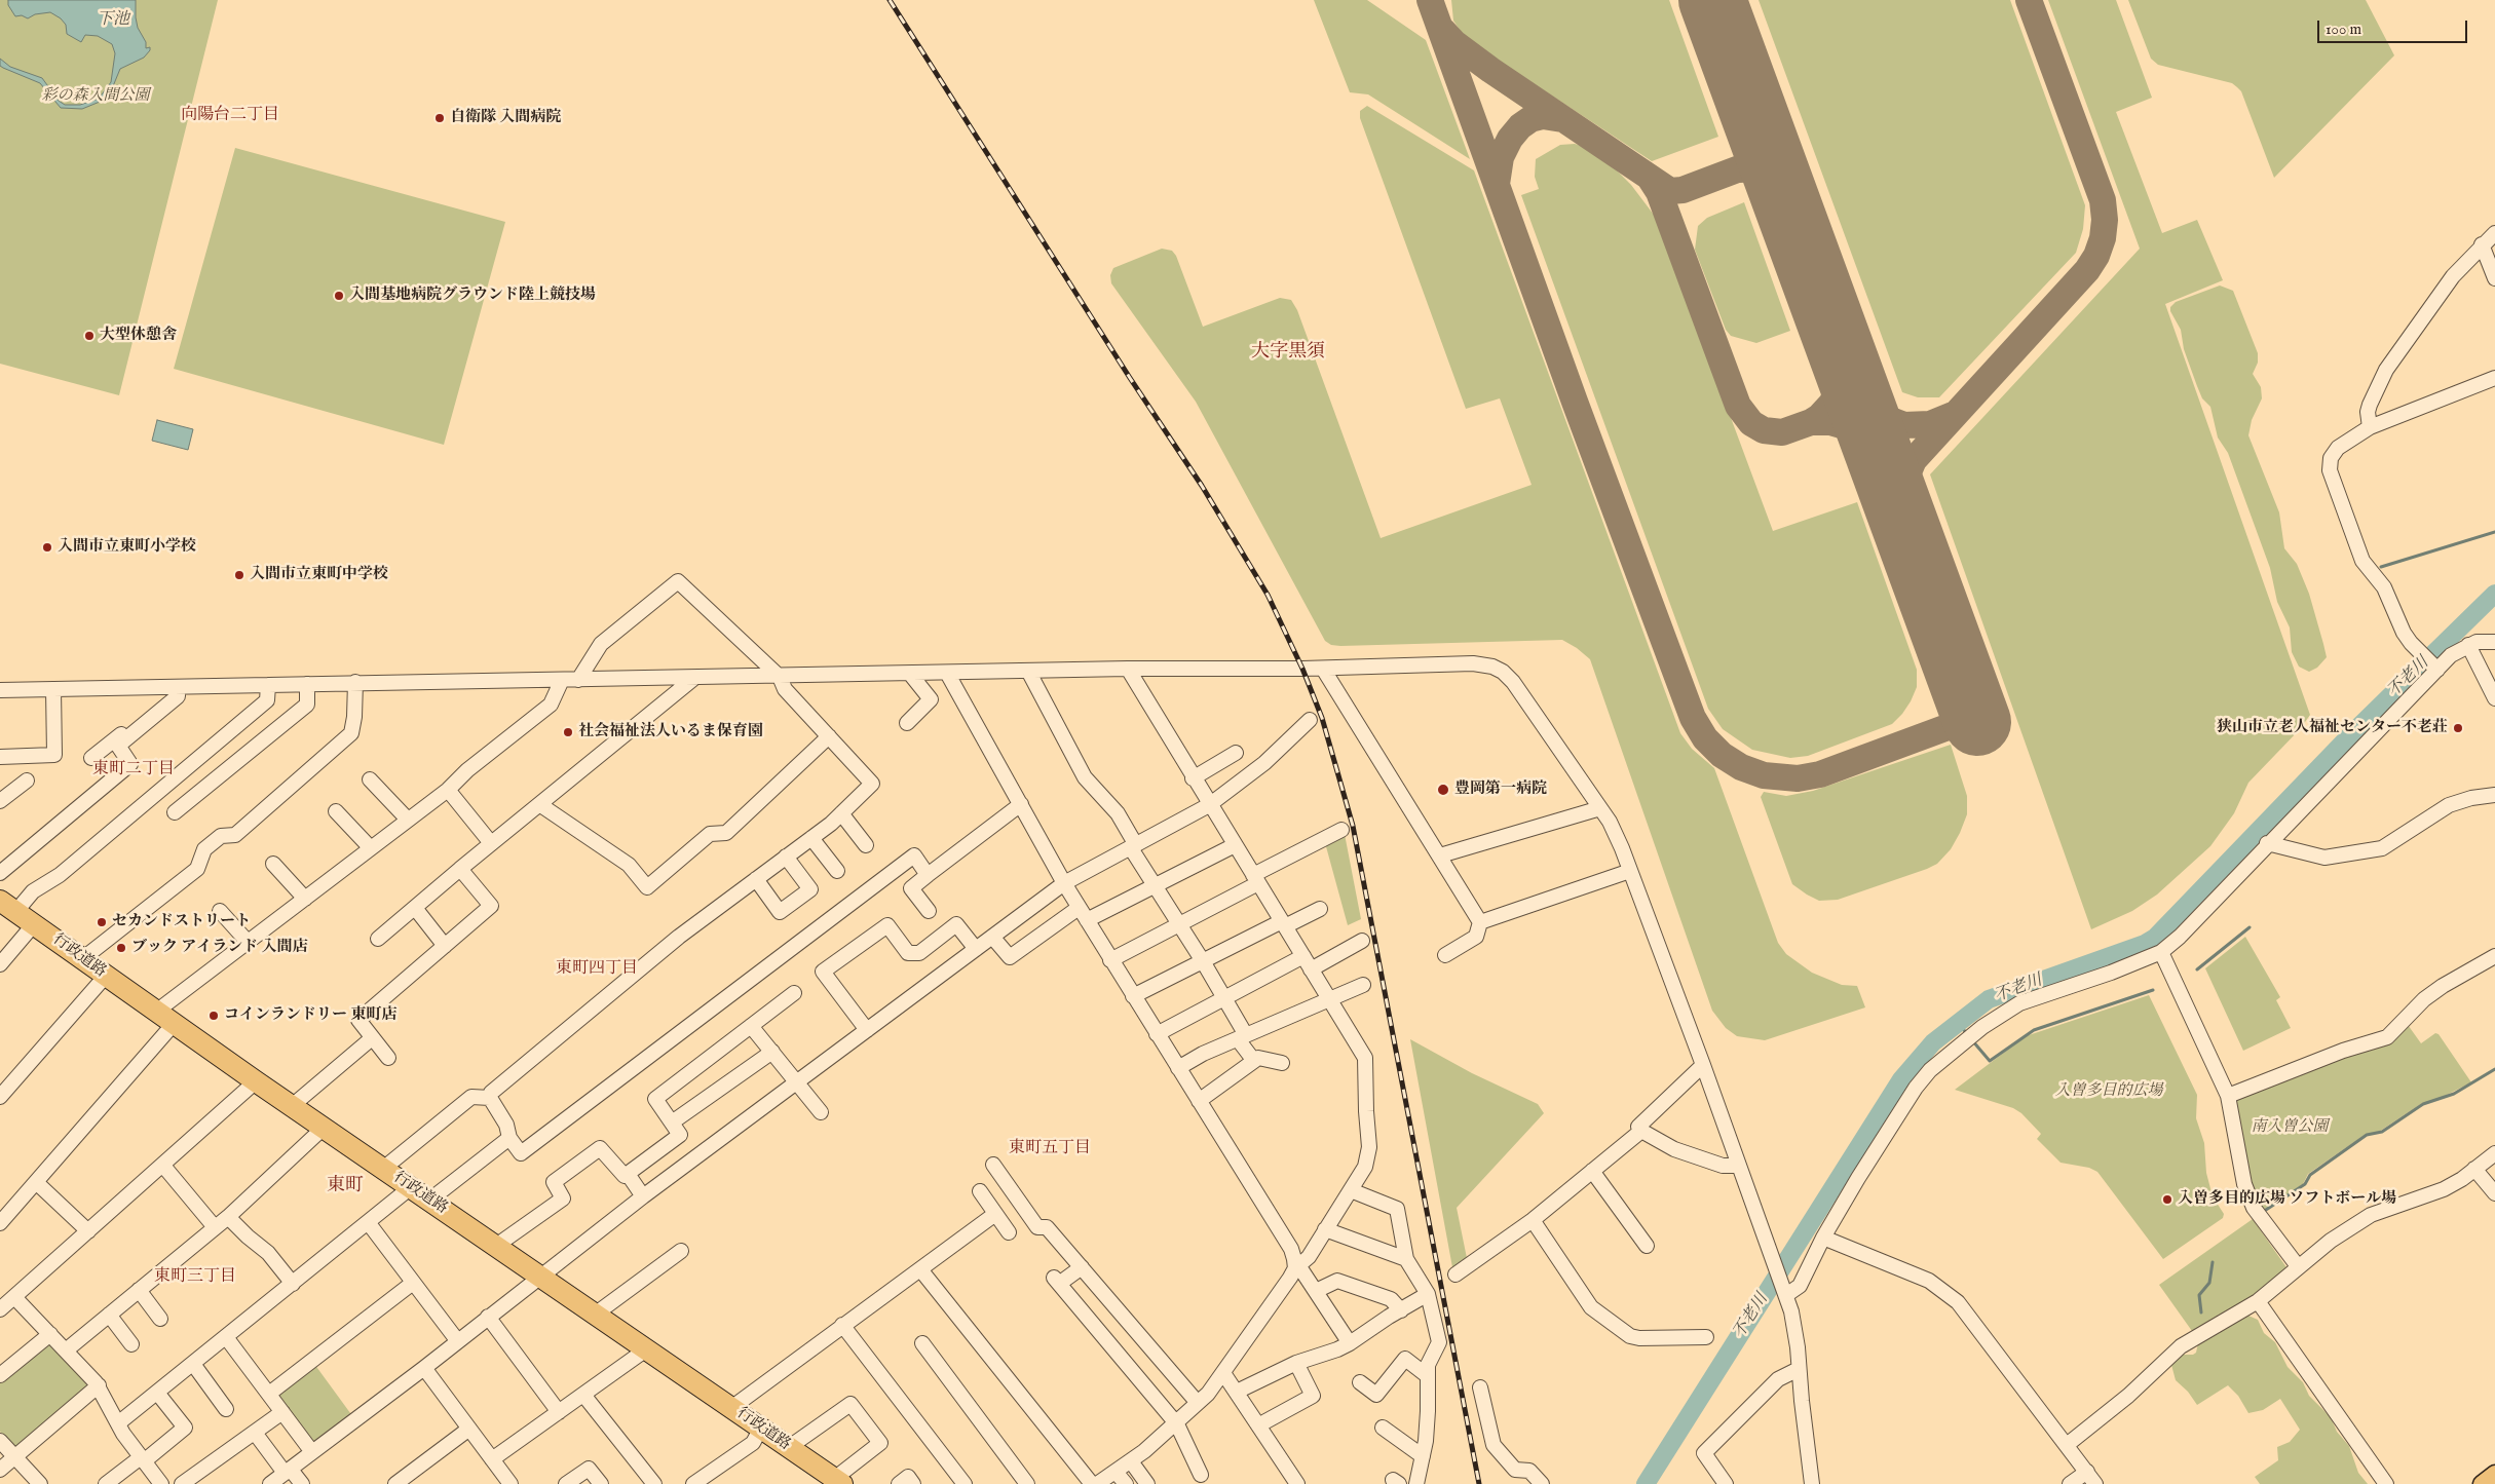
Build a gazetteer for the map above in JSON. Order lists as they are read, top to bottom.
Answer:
{
  "streets": {
    "highway": ["行政道路"]
  },
  "districts": [
    "向陽台二丁目",
    "大字黒須",
    "東町二丁目",
    "東町四丁目",
    "東町五丁目",
    "東町",
    "東町三丁目"
  ],
  "water": ["下池", "不老川"],
  "parks": ["彩の森入間公園", "入曽多目的広場", "南入曽公園"],
  "places": [
    "自衛隊 入間病院",
    "入間基地病院グラウンド陸上競技場",
    "大型休憩舎",
    "入間市立東町小学校",
    "入間市立東町中学校",
    "狭山市立老人福祉センター不老荘",
    "社会福祉法人いるま保育園",
    "豊岡第一病院",
    "セカンドストリート",
    "ブック アイランド 入間店",
    "コインランドリー 東町店",
    "入曽多目的広場 ソフトボール場"
  ],
  "scale_bar": "100 m"
}
